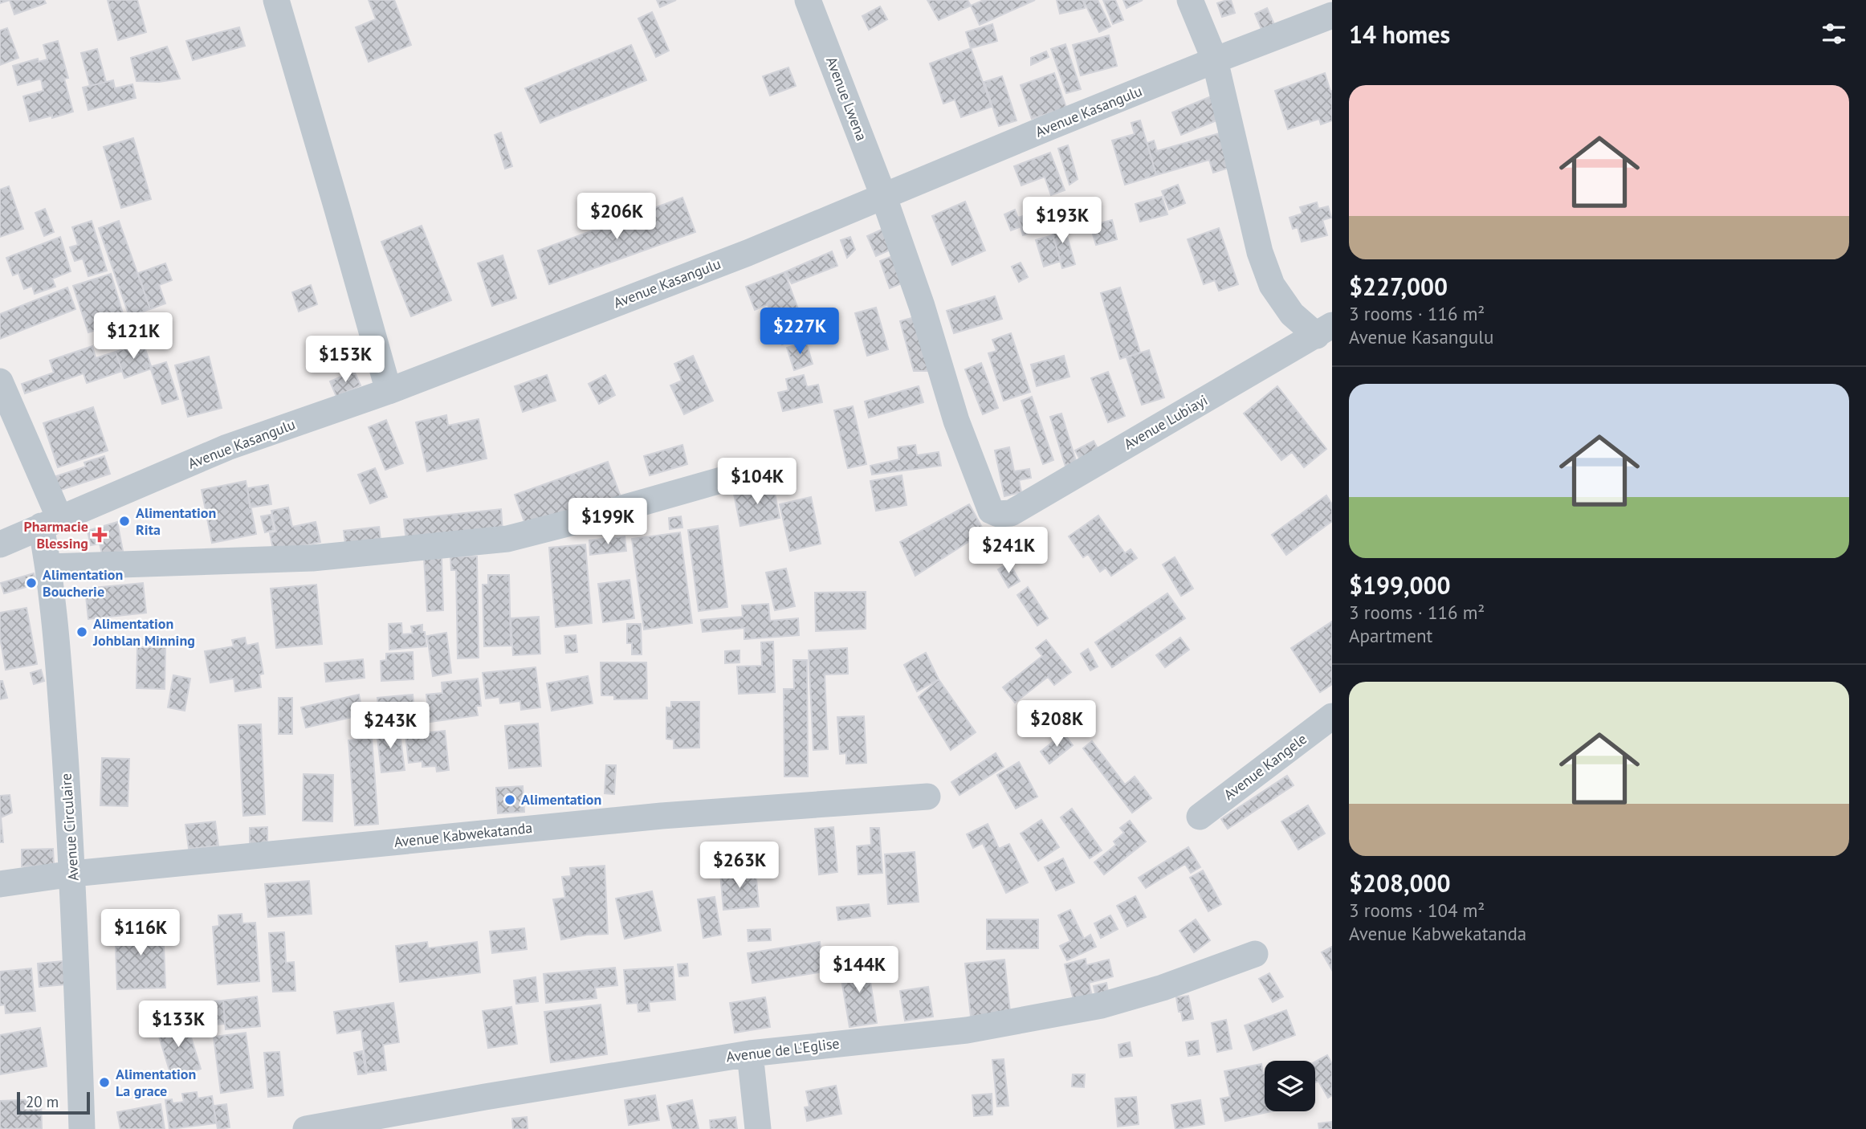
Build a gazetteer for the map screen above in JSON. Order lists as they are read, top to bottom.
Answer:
{
  "streets": {
    "street": [
      "Avenue Lwena",
      "Avenue Kasangulu",
      "Avenue Lubiayi",
      "Avenue Kangele",
      "Avenue Circulaire",
      "Avenue Kabwekatanda",
      "Avenue de L'Eglise"
    ]
  },
  "crossings": [
    ["Avenue Lwena", "Avenue Kasangulu"],
    ["Avenue Lwena", "Avenue Lubiayi"],
    ["Avenue Kasangulu", "Avenue Circulaire"],
    ["Avenue Circulaire", "Avenue Kabwekatanda"]
  ],
  "places": {
    "other": [
      "Alimentation Rita",
      "Alimentation Boucherie",
      "Alimentation Johblan Minning",
      "Alimentation",
      "Alimentation La grace"
    ],
    "health": ["Pharmacie Blessing"]
  },
  "scale_bar": "20 m",
  "page": {
    "heading": "14 homes",
    "list": [
      {
        "name": "$227,000",
        "note": "3 rooms · 116 m² · Avenue Kasangulu"
      },
      {
        "name": "$199,000",
        "note": "3 rooms · 116 m² · Apartment"
      },
      {
        "name": "$208,000",
        "note": "3 rooms · 104 m² · Avenue Kabwekatanda"
      }
    ],
    "price": [
      "$206K",
      "$193K",
      "$227K",
      "$121K",
      "$153K",
      "$104K",
      "$199K",
      "$241K",
      "$208K",
      "$243K",
      "$263K",
      "$116K",
      "$144K",
      "$133K"
    ],
    "scale": "20 m"
  }
}
